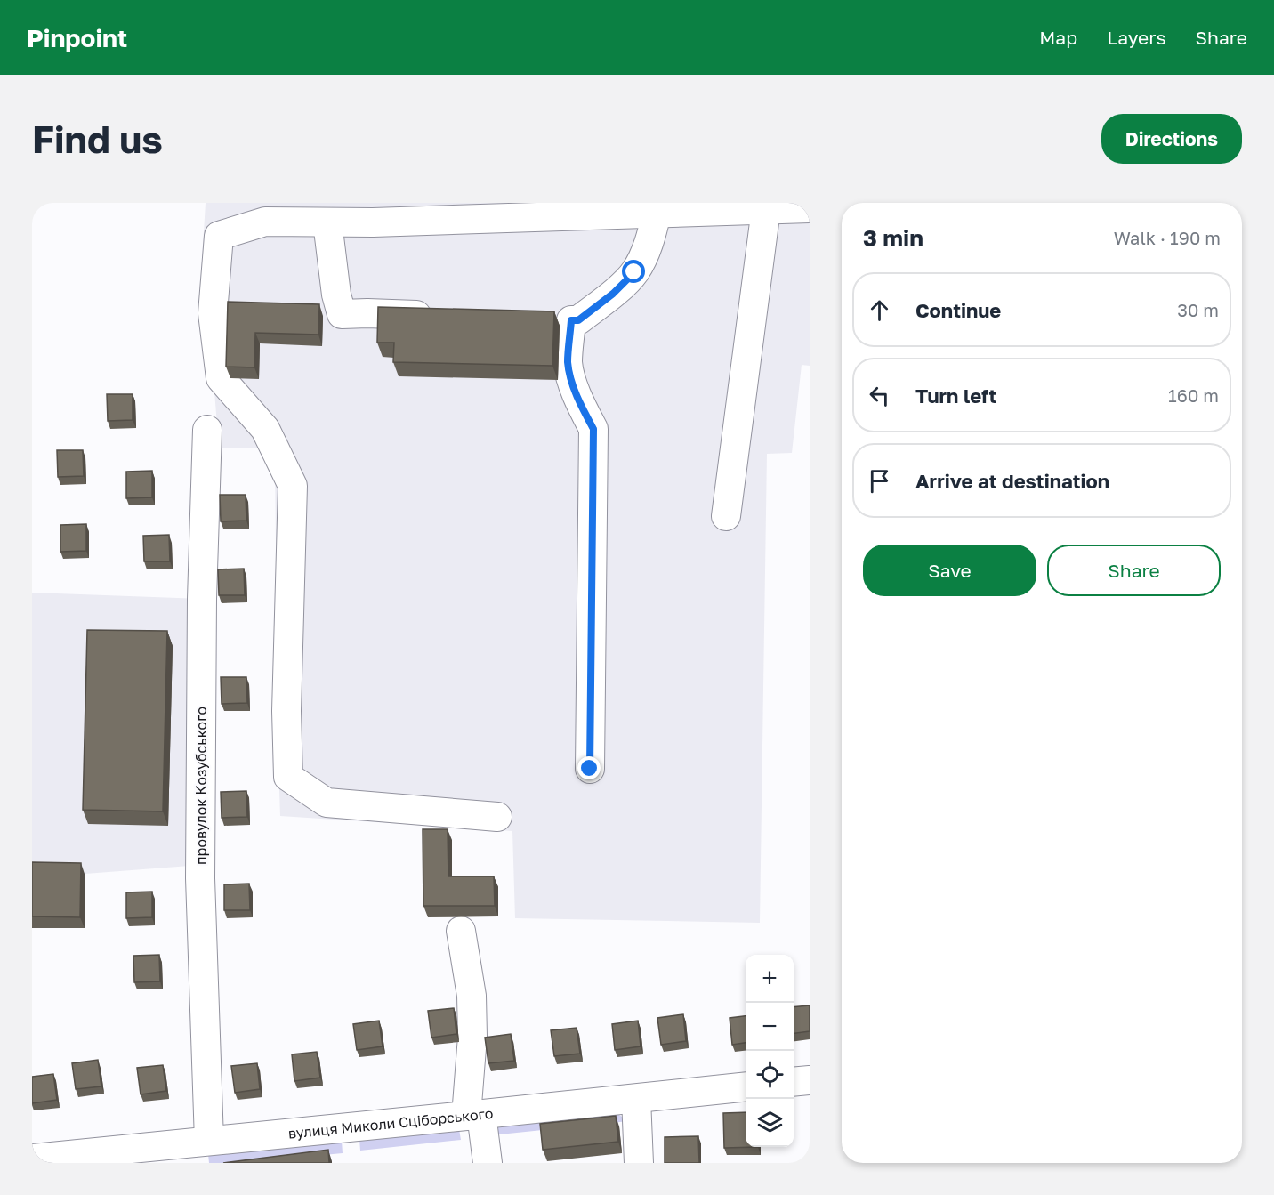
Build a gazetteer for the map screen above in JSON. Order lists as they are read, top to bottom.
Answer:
{
  "streets": {
    "street": ["провулок Козубського", "вулиця Миколи Сціборського"]
  },
  "crossings": [
    ["провулок Козубського", "вулиця Миколи Сціборського"]
  ],
  "page": {
    "header": "Pinpoint",
    "nav": ["Map", "Layers", "Share"],
    "buttons": [
      "Directions",
      ["Save", "Share"]
    ],
    "title": "Find us",
    "heading": ["3 min", "Walk · 190 m"],
    "list": [
      ["Continue", "30 m"],
      ["Turn left", "160 m"],
      "Arrive at destination"
    ],
    "map_buttons": ["+", "−"]
  }
}
